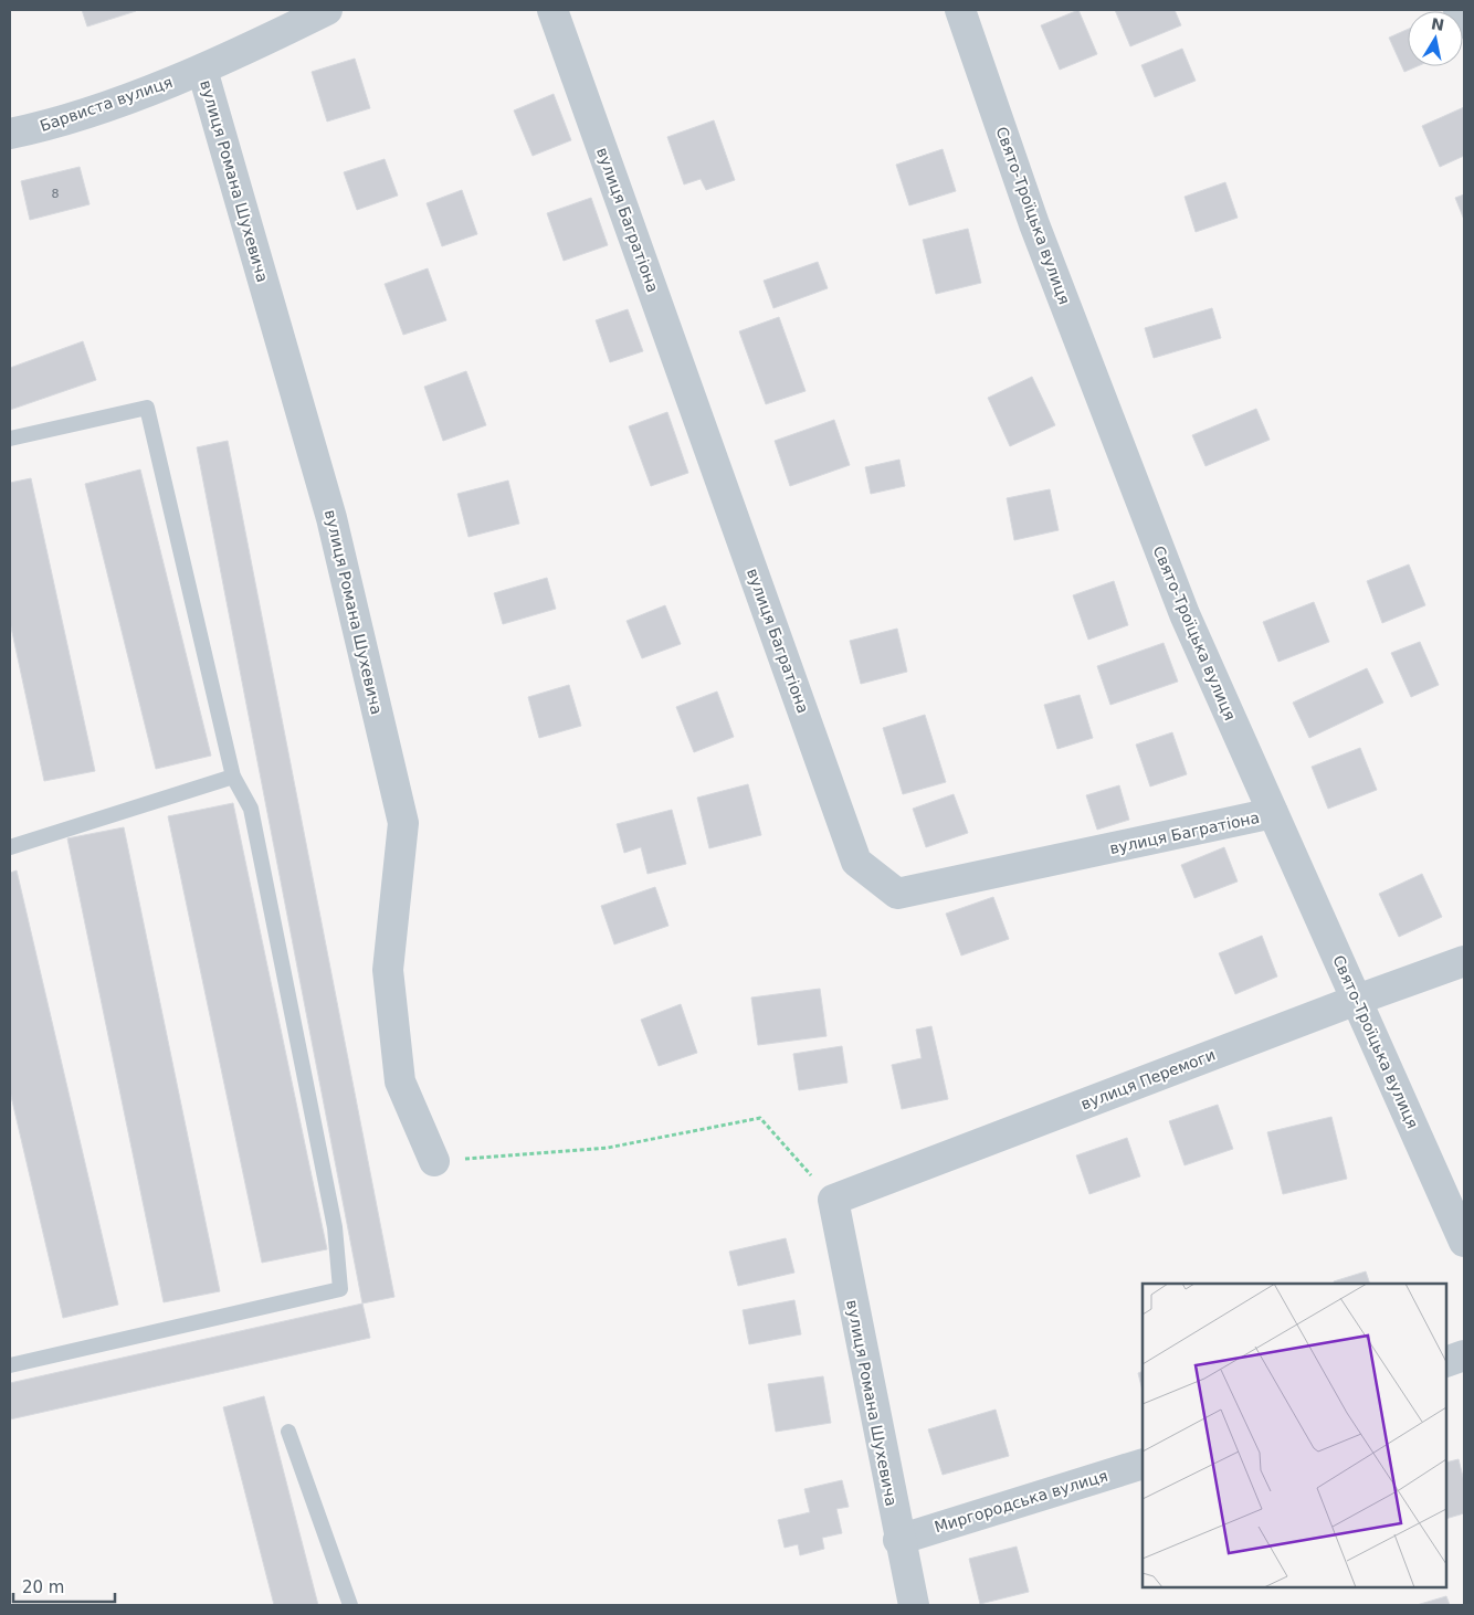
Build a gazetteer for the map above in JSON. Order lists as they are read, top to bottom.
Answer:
{
  "streets": {
    "street": [
      "Барвиста вулиця",
      "вулиця Романа Шухевича",
      "Свято-Троїцька вулиця",
      "вулиця Багратіона",
      "вулиця Перемоги",
      "Миргородська вулиця"
    ]
  },
  "crossings": [
    ["Барвиста вулиця", "вулиця Романа Шухевича"],
    ["вулиця Романа Шухевича", "вулиця Перемоги"],
    ["вулиця Романа Шухевича", "Миргородська вулиця"],
    ["Свято-Троїцька вулиця", "вулиця Багратіона"],
    ["Свято-Троїцька вулиця", "вулиця Перемоги"]
  ],
  "house_numbers": ["8"],
  "scale_bar": "20 m",
  "north": "top"
}
